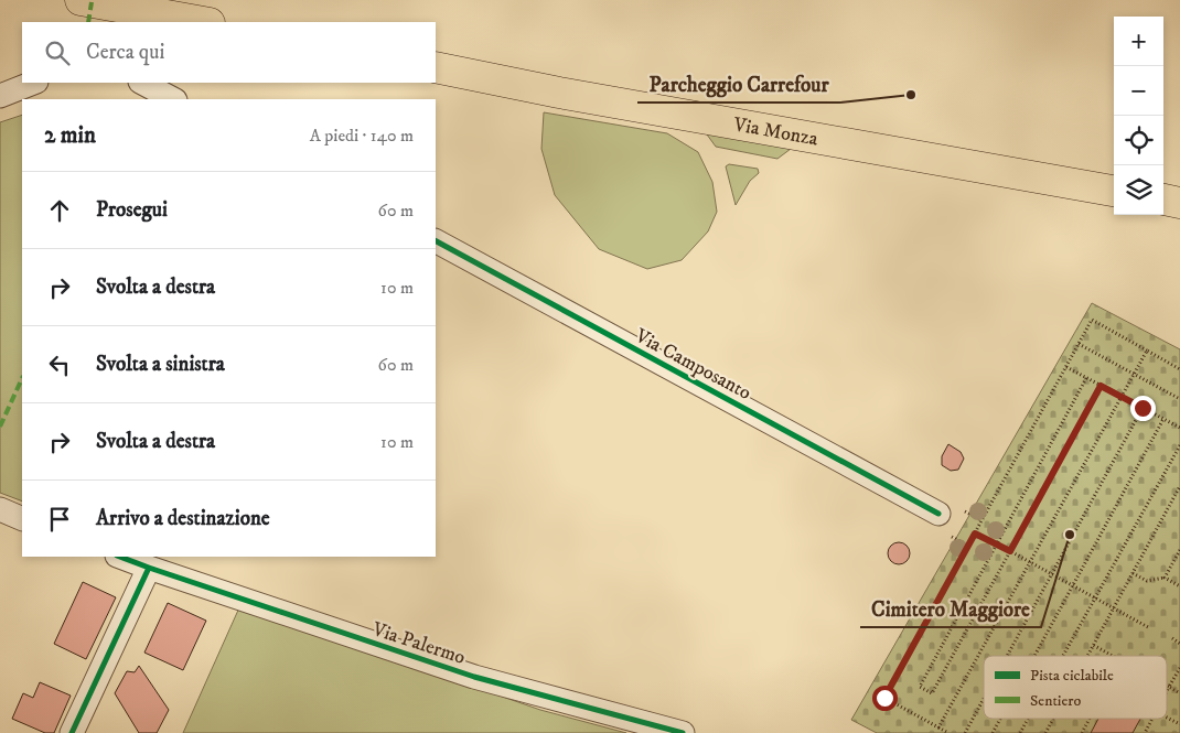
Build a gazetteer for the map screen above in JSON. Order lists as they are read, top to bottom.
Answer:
{
  "streets": {
    "main road": ["Via Monza"],
    "street": ["Via Camposanto", "Via Palermo"]
  },
  "places": ["Parcheggio Carrefour", "Cimitero Maggiore"],
  "legend": ["Pista ciclabile", "Sentiero"],
  "page": {
    "map_buttons": ["+", "−"],
    "search": "Cerca qui",
    "heading": ["2 min", "A piedi · 140 m"],
    "list": [
      ["Prosegui", "60 m"],
      ["Svolta a destra", "10 m"],
      ["Svolta a sinistra", "60 m"],
      ["Svolta a destra", "10 m"],
      "Arrivo a destinazione"
    ]
  }
}
